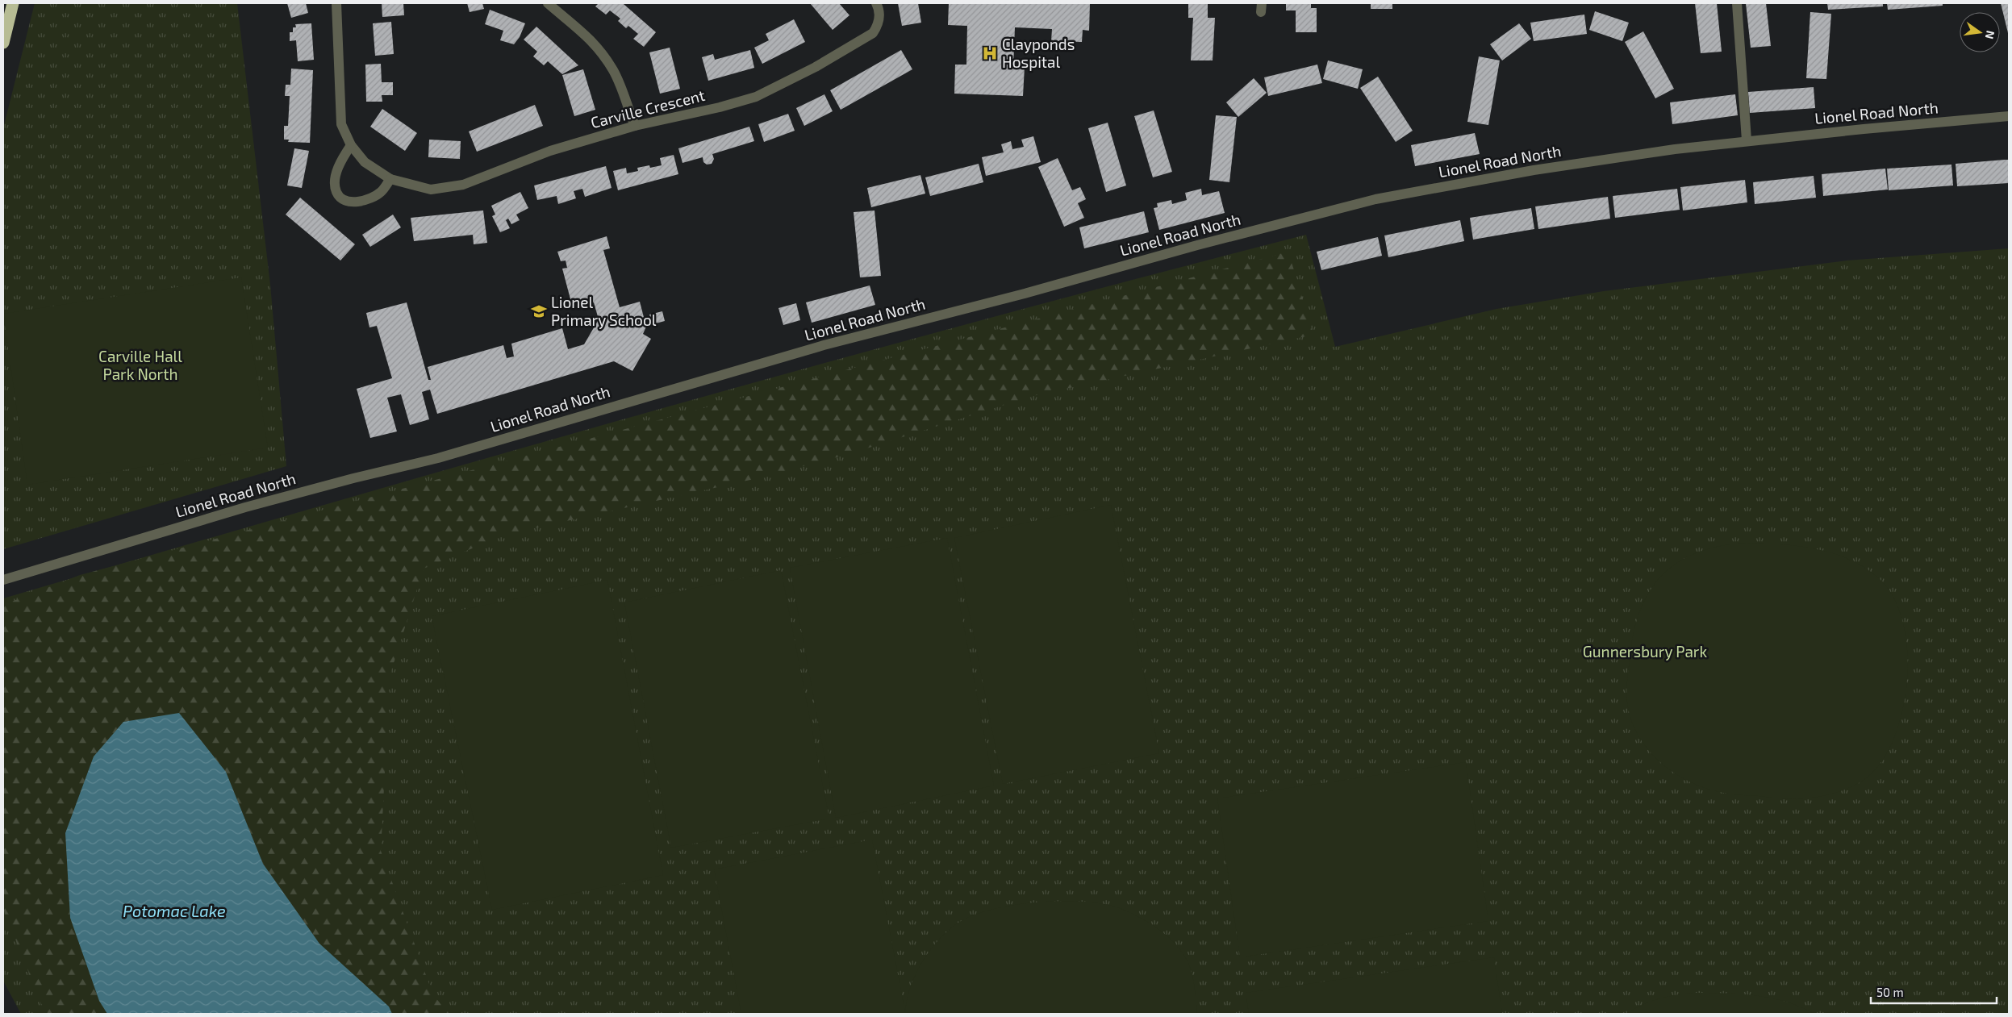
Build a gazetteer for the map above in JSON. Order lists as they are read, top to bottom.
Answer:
{
  "streets": {
    "street": ["Carville Crescent", "Lionel Road North"]
  },
  "water": ["Potomac Lake"],
  "parks": ["Carville Hall Park North", "Gunnersbury Park"],
  "places": {
    "hospital": ["Clayponds Hospital"],
    "school or university": ["Lionel Primary School"]
  },
  "scale_bar": "50 m",
  "north": "right"
}
